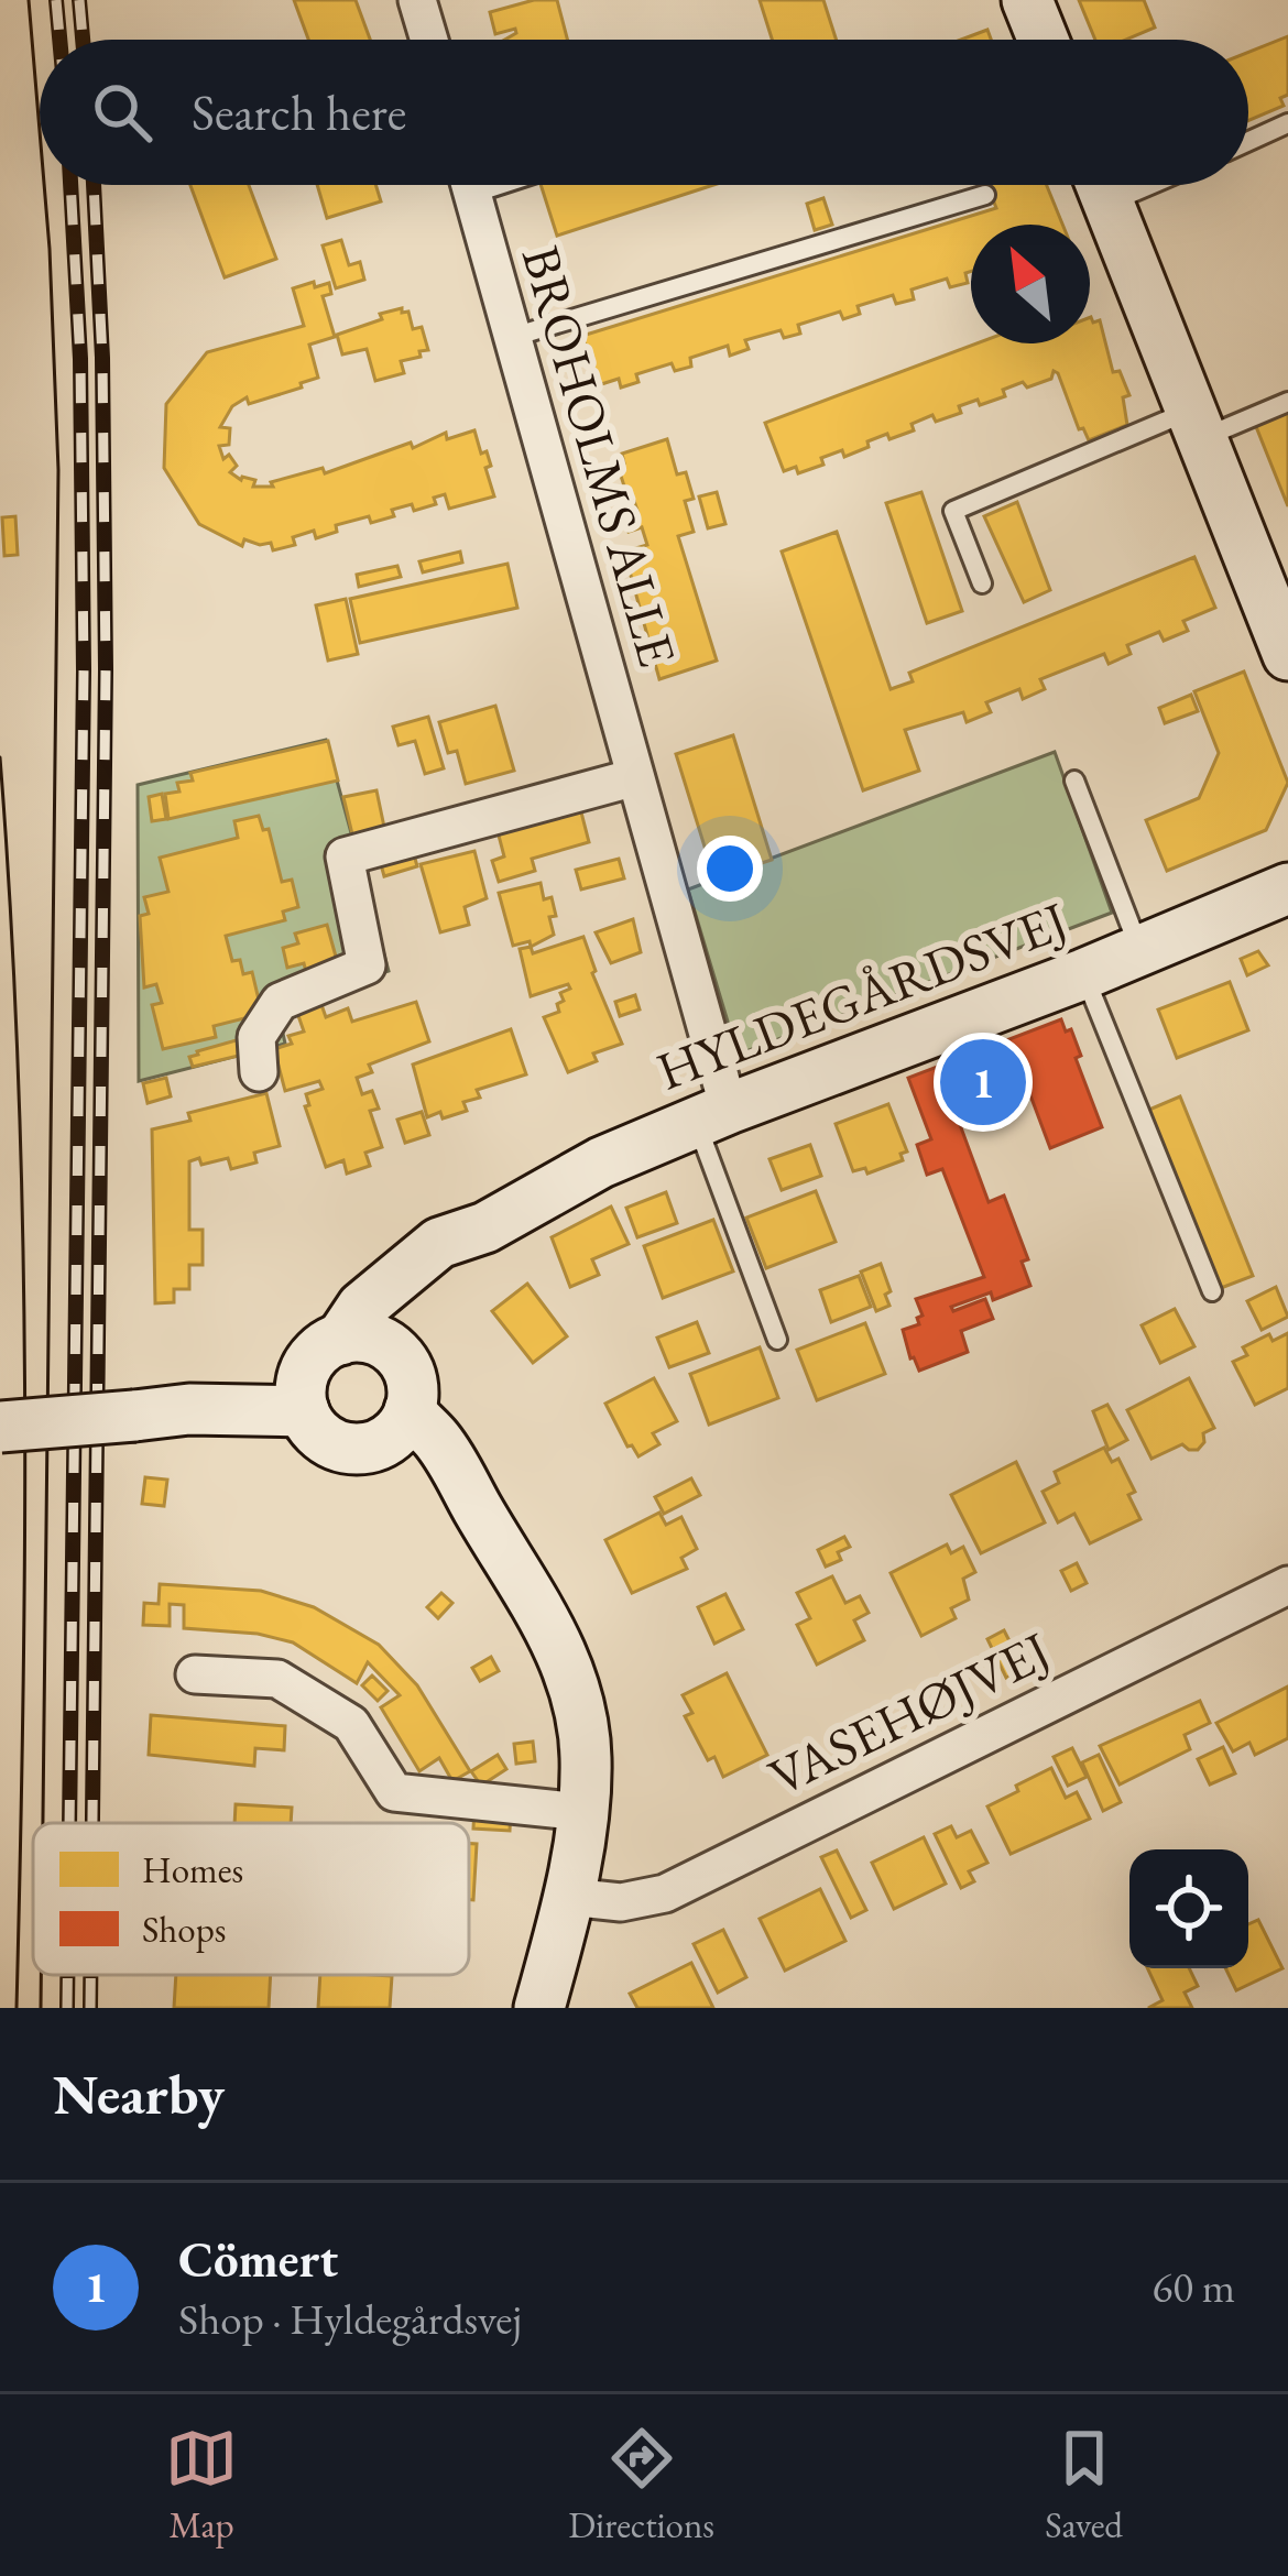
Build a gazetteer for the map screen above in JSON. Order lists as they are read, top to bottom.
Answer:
{
  "streets": {
    "street": ["BROHOLMS ALLE", "HYLDEGÅRDSVEJ", "VASEHØJVEJ"]
  },
  "crossings": [
    ["BROHOLMS ALLE", "HYLDEGÅRDSVEJ"]
  ],
  "legend": ["Homes", "Shops"],
  "north": "top left",
  "page": {
    "search": "Search here",
    "pins": "1",
    "heading": "Nearby",
    "list": [
      {
        "mark": "1",
        "name": "Cömert",
        "note": "Shop · Hyldegårdsvej",
        "value": "60 m"
      }
    ],
    "nav": ["Map", "Directions", "Saved"]
  }
}
